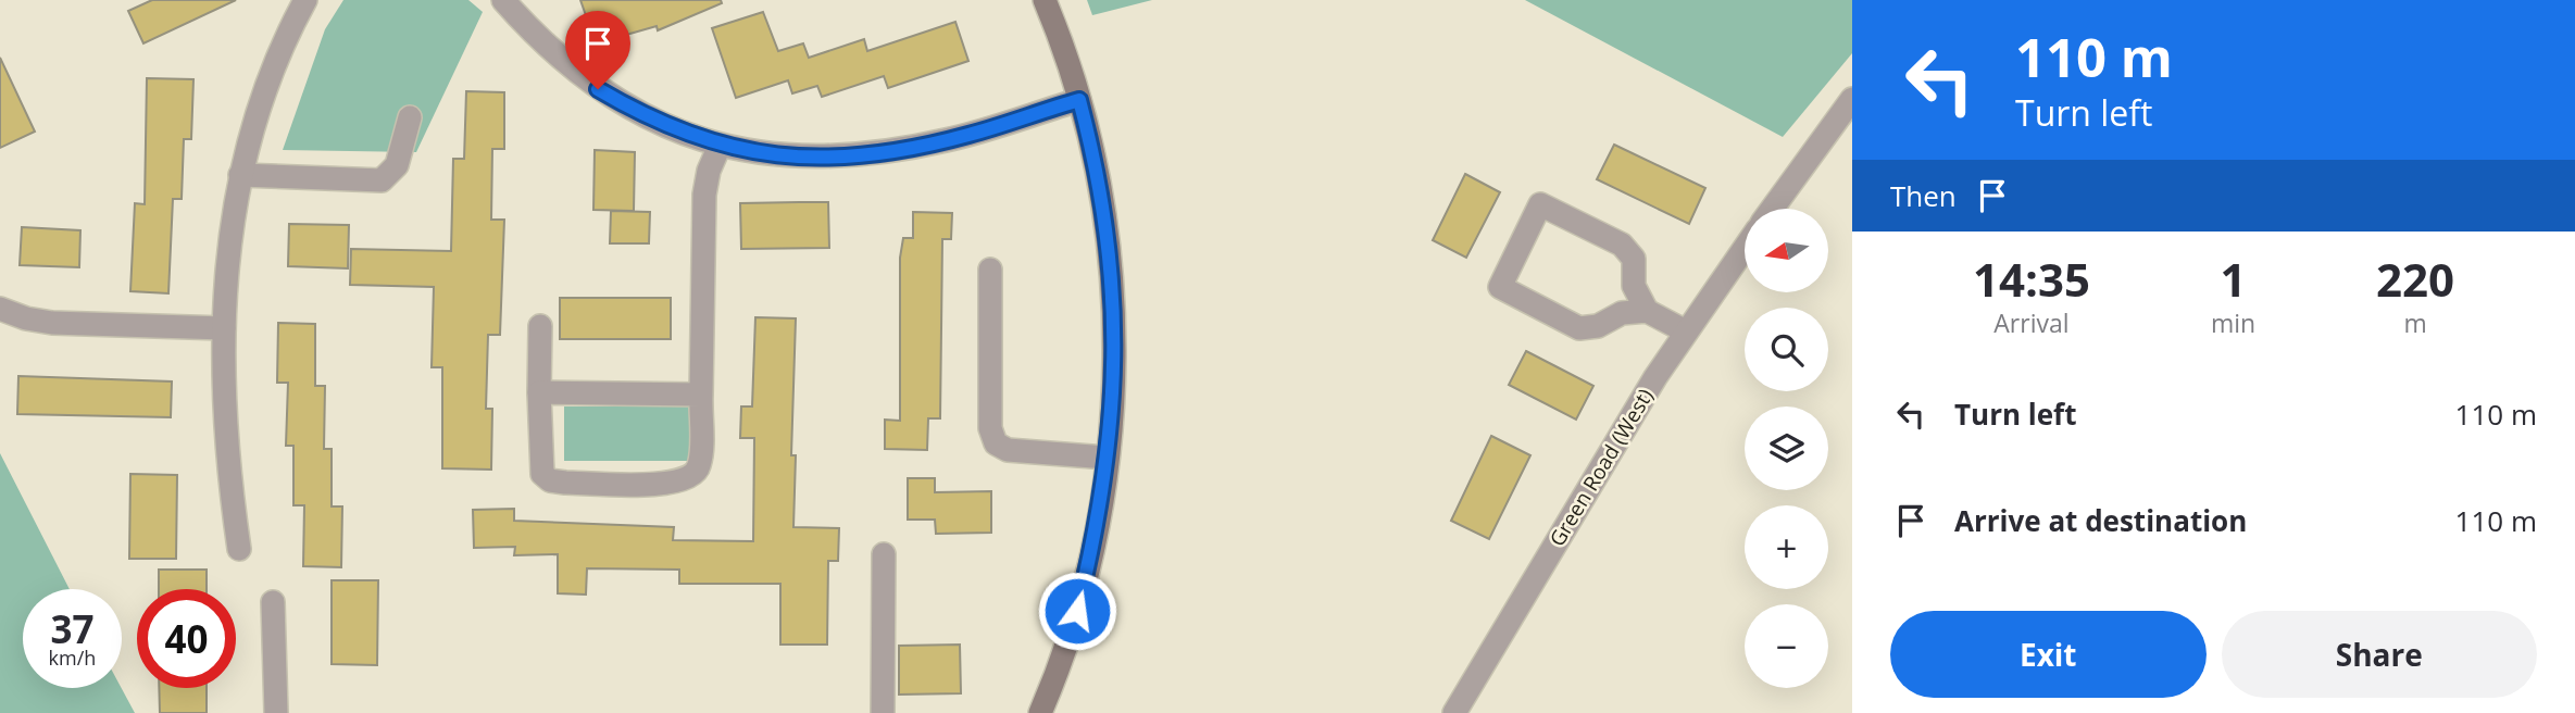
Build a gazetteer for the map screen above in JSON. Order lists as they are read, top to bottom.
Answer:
{
  "streets": {
    "street": ["Green Road (West)"]
  },
  "north": "left",
  "page": {
    "turn": ["110 m", "Turn left"],
    "then": "Then",
    "map_buttons": ["+", "−"],
    "eta": [
      "14:35",
      "Arrival",
      "1",
      "min",
      "220",
      "m"
    ],
    "list": [
      {
        "name": "Turn left",
        "value": "110 m"
      },
      {
        "name": "Arrive at destination",
        "value": "110 m"
      }
    ],
    "speed": "37 km/h",
    "limit": "40",
    "buttons": ["Exit", "Share"]
  }
}
